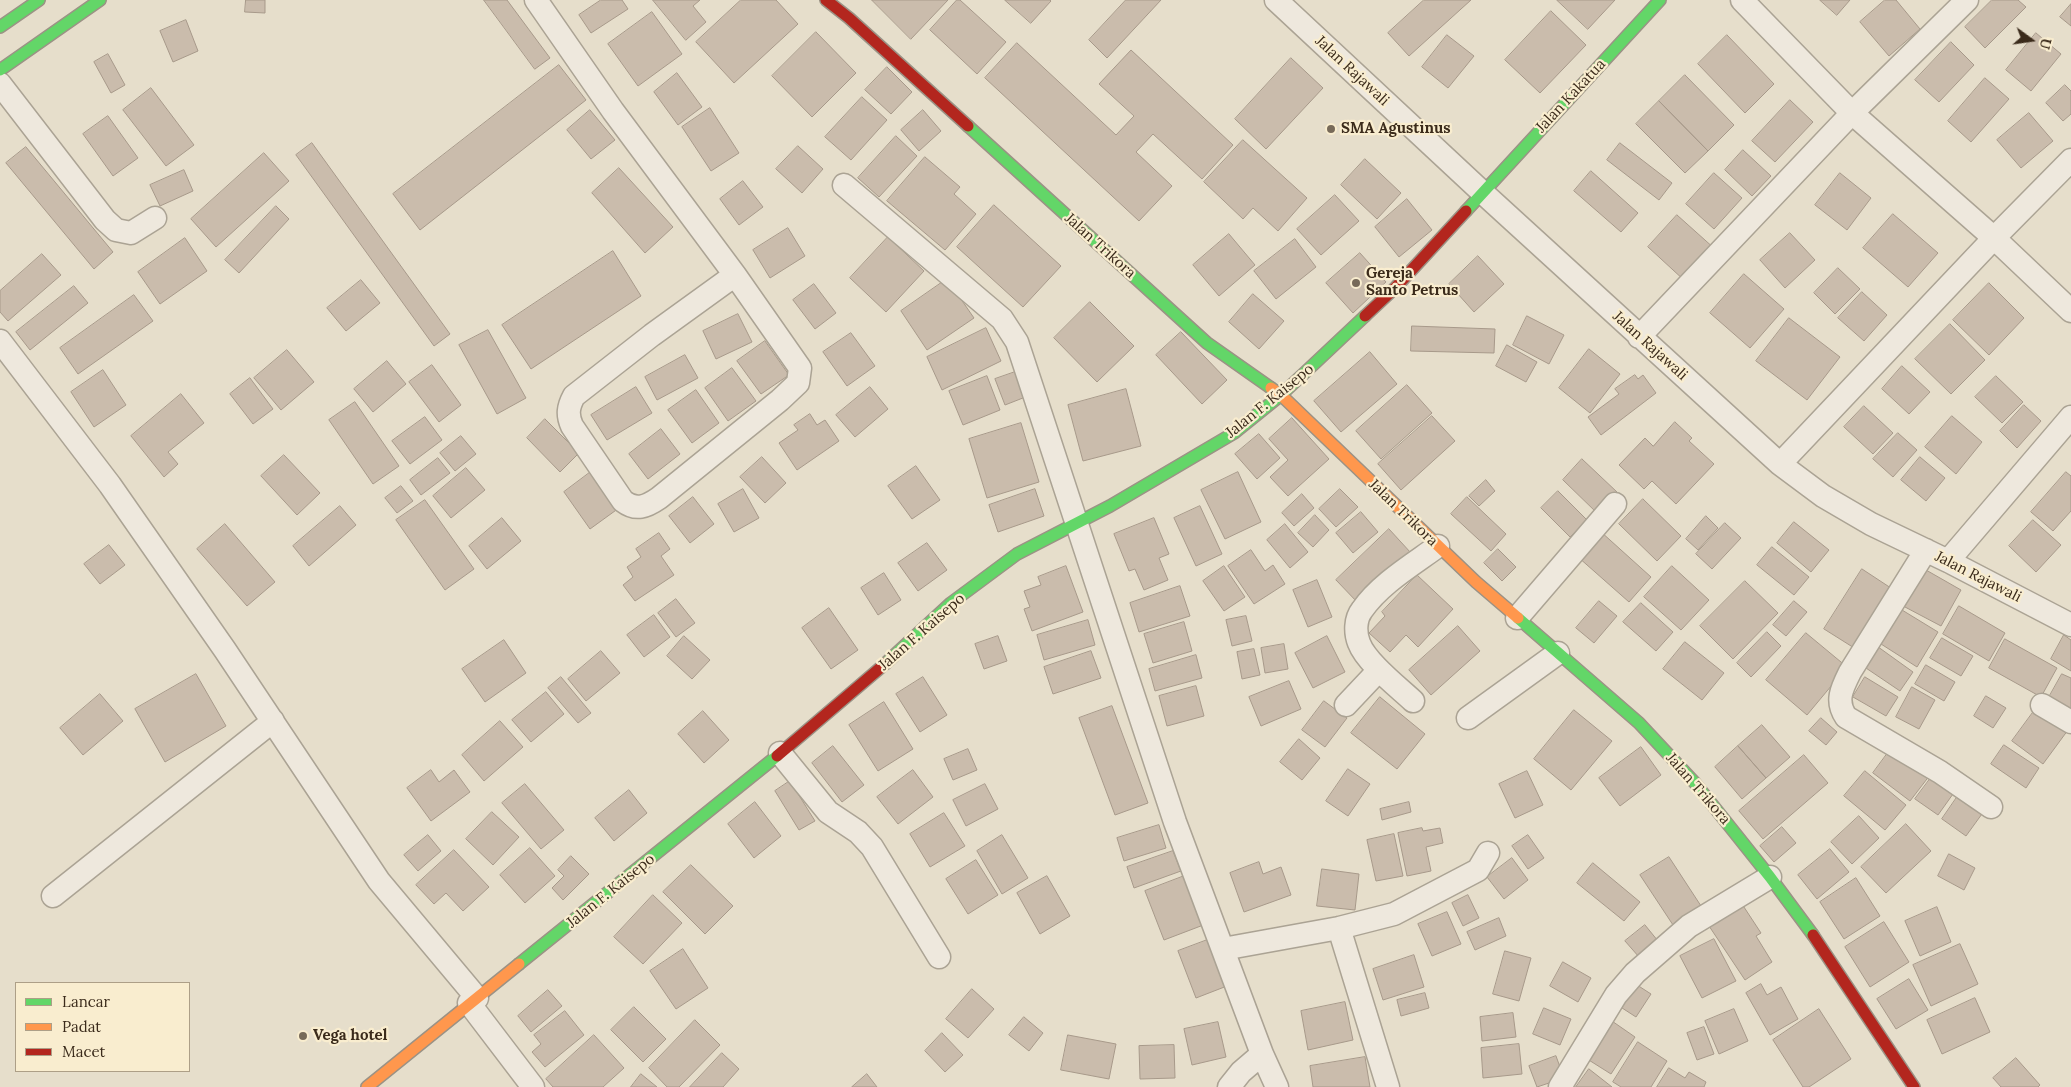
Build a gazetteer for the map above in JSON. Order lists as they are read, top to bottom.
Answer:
{
  "streets": {
    "main road": ["Jalan Kakatua", "Jalan Trikora", "Jalan F. Kaisepo"],
    "street": ["Jalan Rajawali"]
  },
  "crossings": [
    ["Jalan Rajawali", "Jalan Kakatua"],
    ["Jalan Rajawali", "Jalan F. Kaisepo"],
    ["Jalan Kakatua", "Jalan F. Kaisepo"],
    ["Jalan Trikora", "Jalan F. Kaisepo"]
  ],
  "places": ["SMA Agustinus", "Gereja Santo Petrus", "Vega hotel"],
  "legend": ["Lancar", "Padat", "Macet"],
  "north": "right"
}
